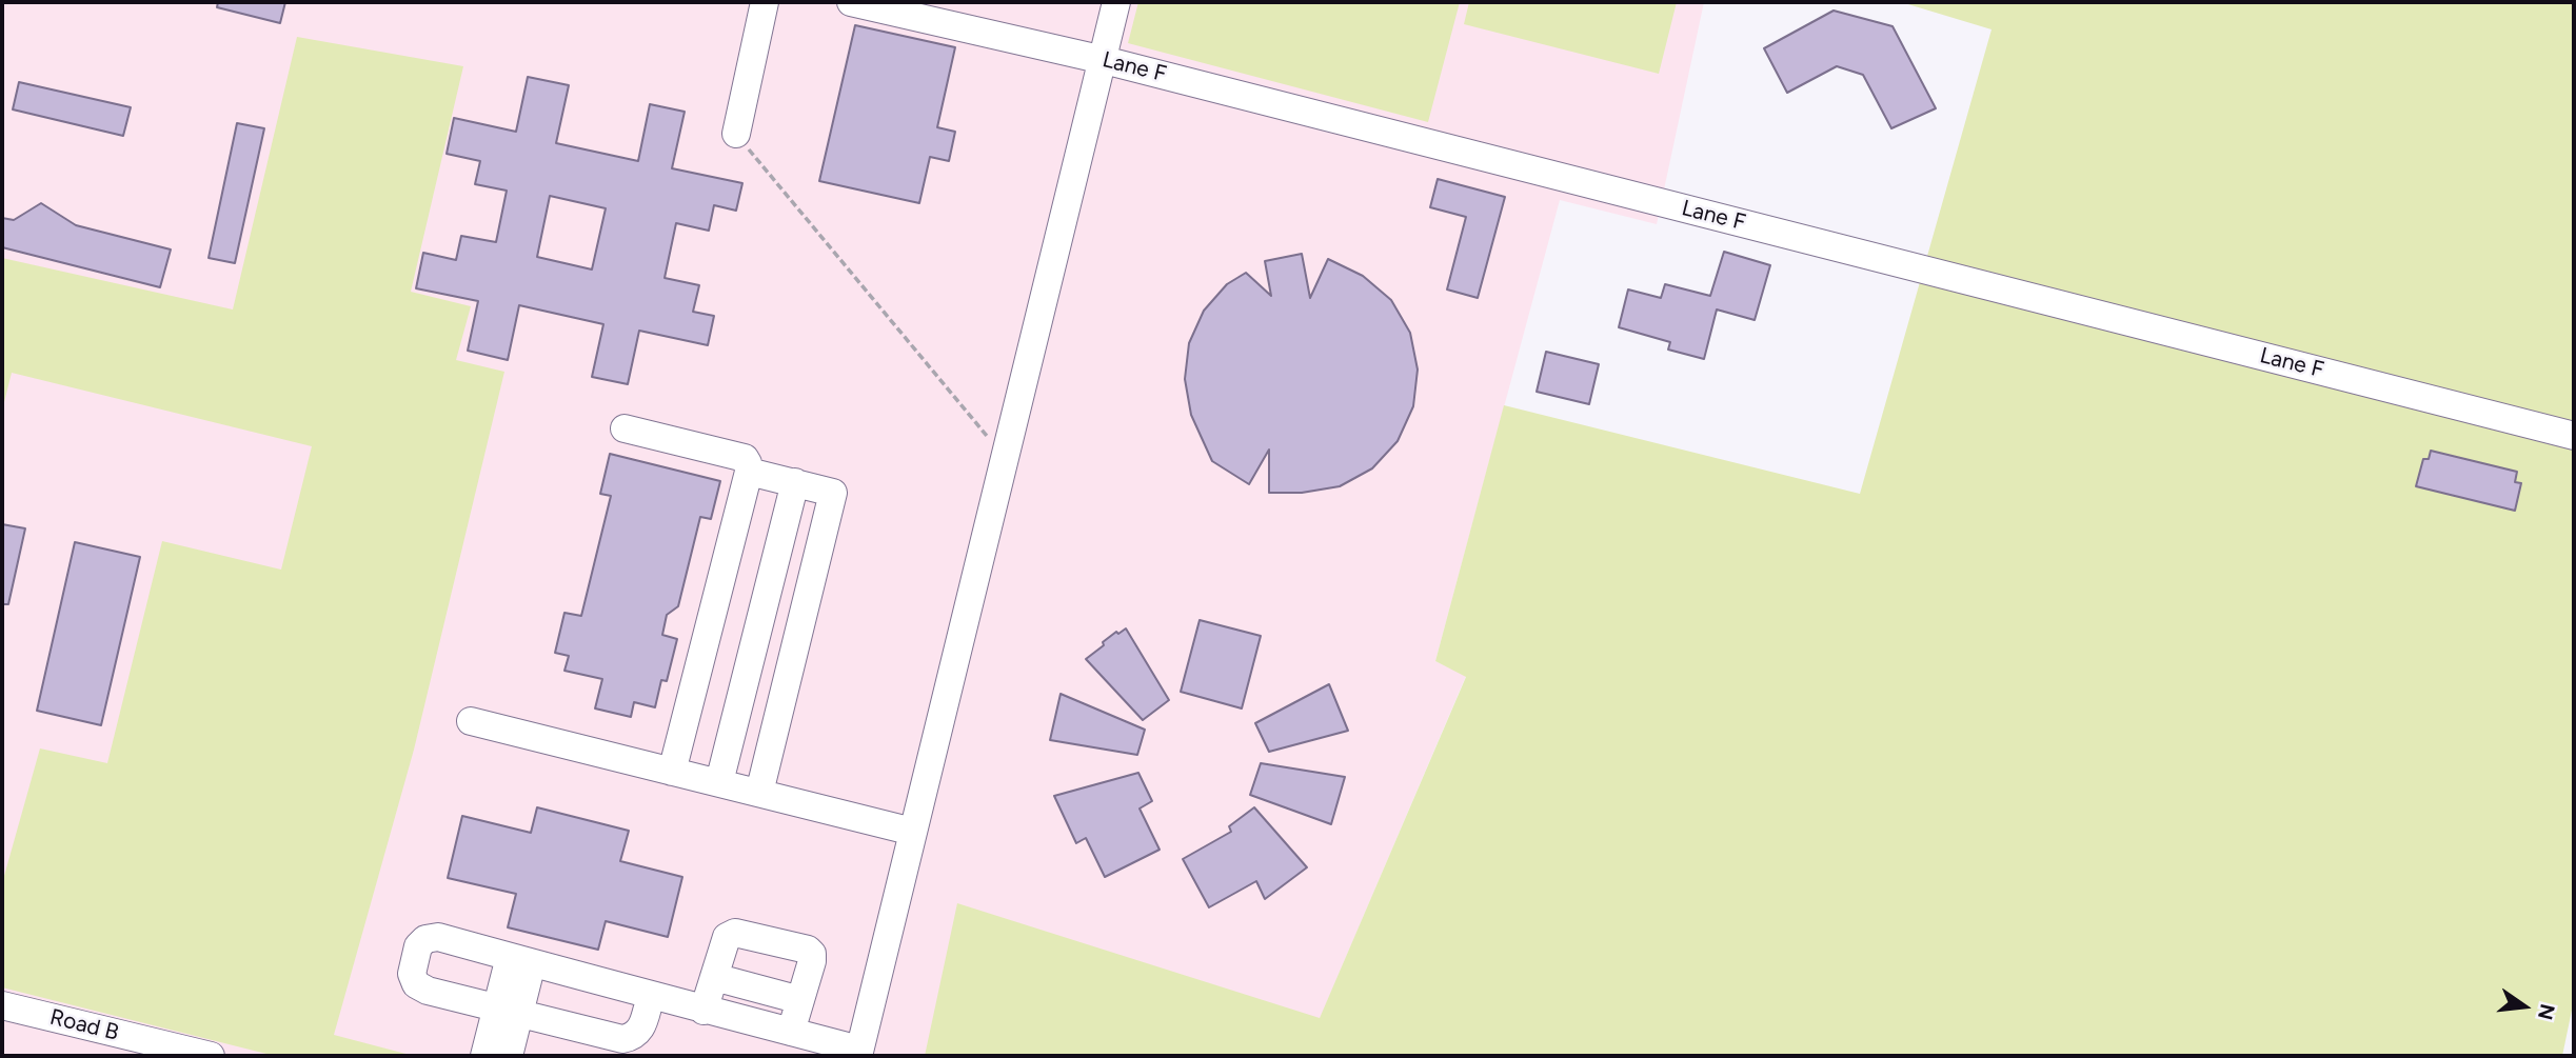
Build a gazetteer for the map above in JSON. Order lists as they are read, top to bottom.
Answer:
{
  "streets": {
    "street": ["Lane F", "Road B"]
  },
  "north": "right"
}
